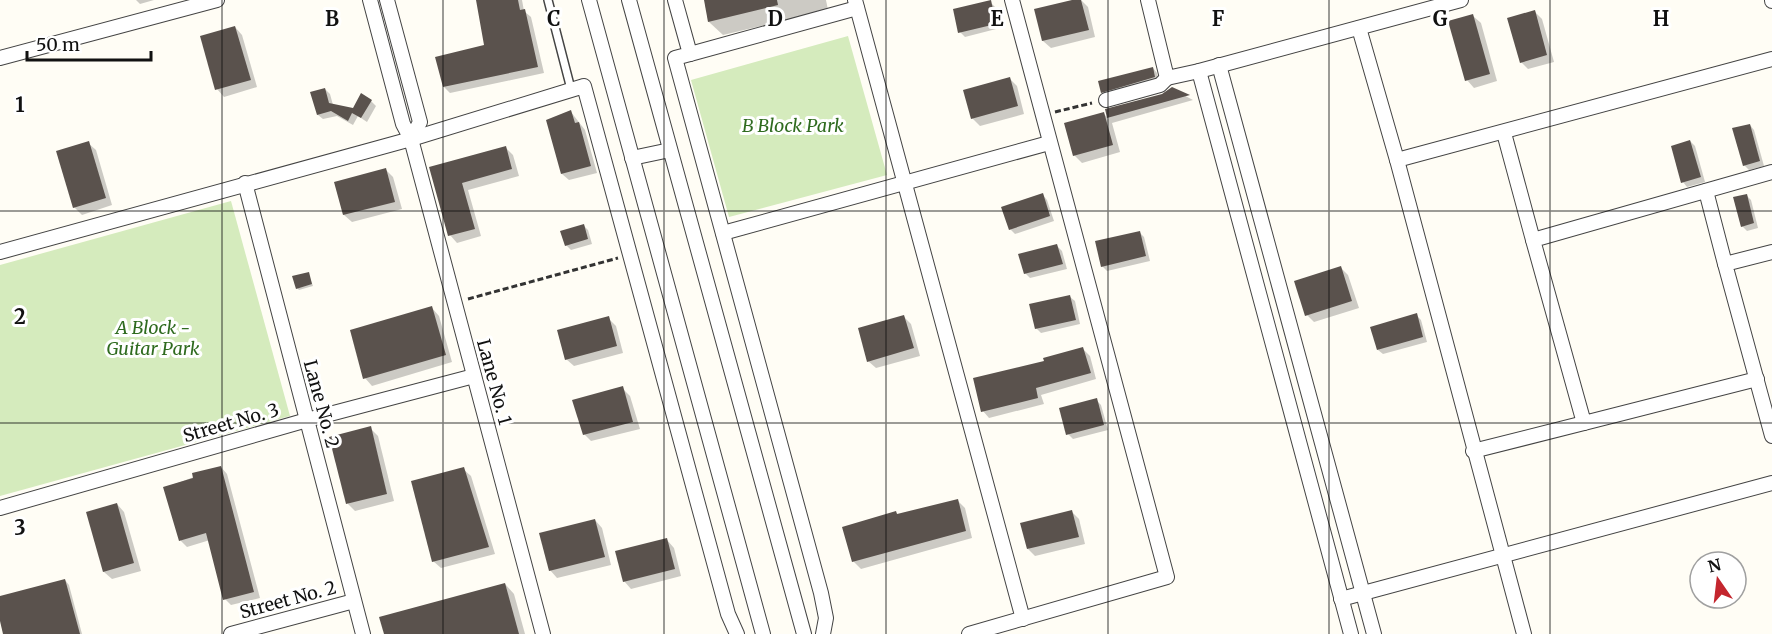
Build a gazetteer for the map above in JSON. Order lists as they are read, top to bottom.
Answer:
{
  "streets": {
    "street": [
      "Lane No. 1",
      "Lane No. 2",
      "Street No. 3",
      "Street No. 2"
    ]
  },
  "crossings": [
    ["Lane No. 1", "Street No. 3"],
    ["Lane No. 2", "Street No. 3"],
    ["Lane No. 2", "Street No. 2"]
  ],
  "parks": ["B Block Park", "A Block - Guitar Park"],
  "scale_bar": "50 m",
  "north": "top",
  "grid": {
    "columns": [
      "B",
      "C",
      "D",
      "E",
      "F",
      "G",
      "H"
    ],
    "rows": ["1", "2", "3"]
  }
}
